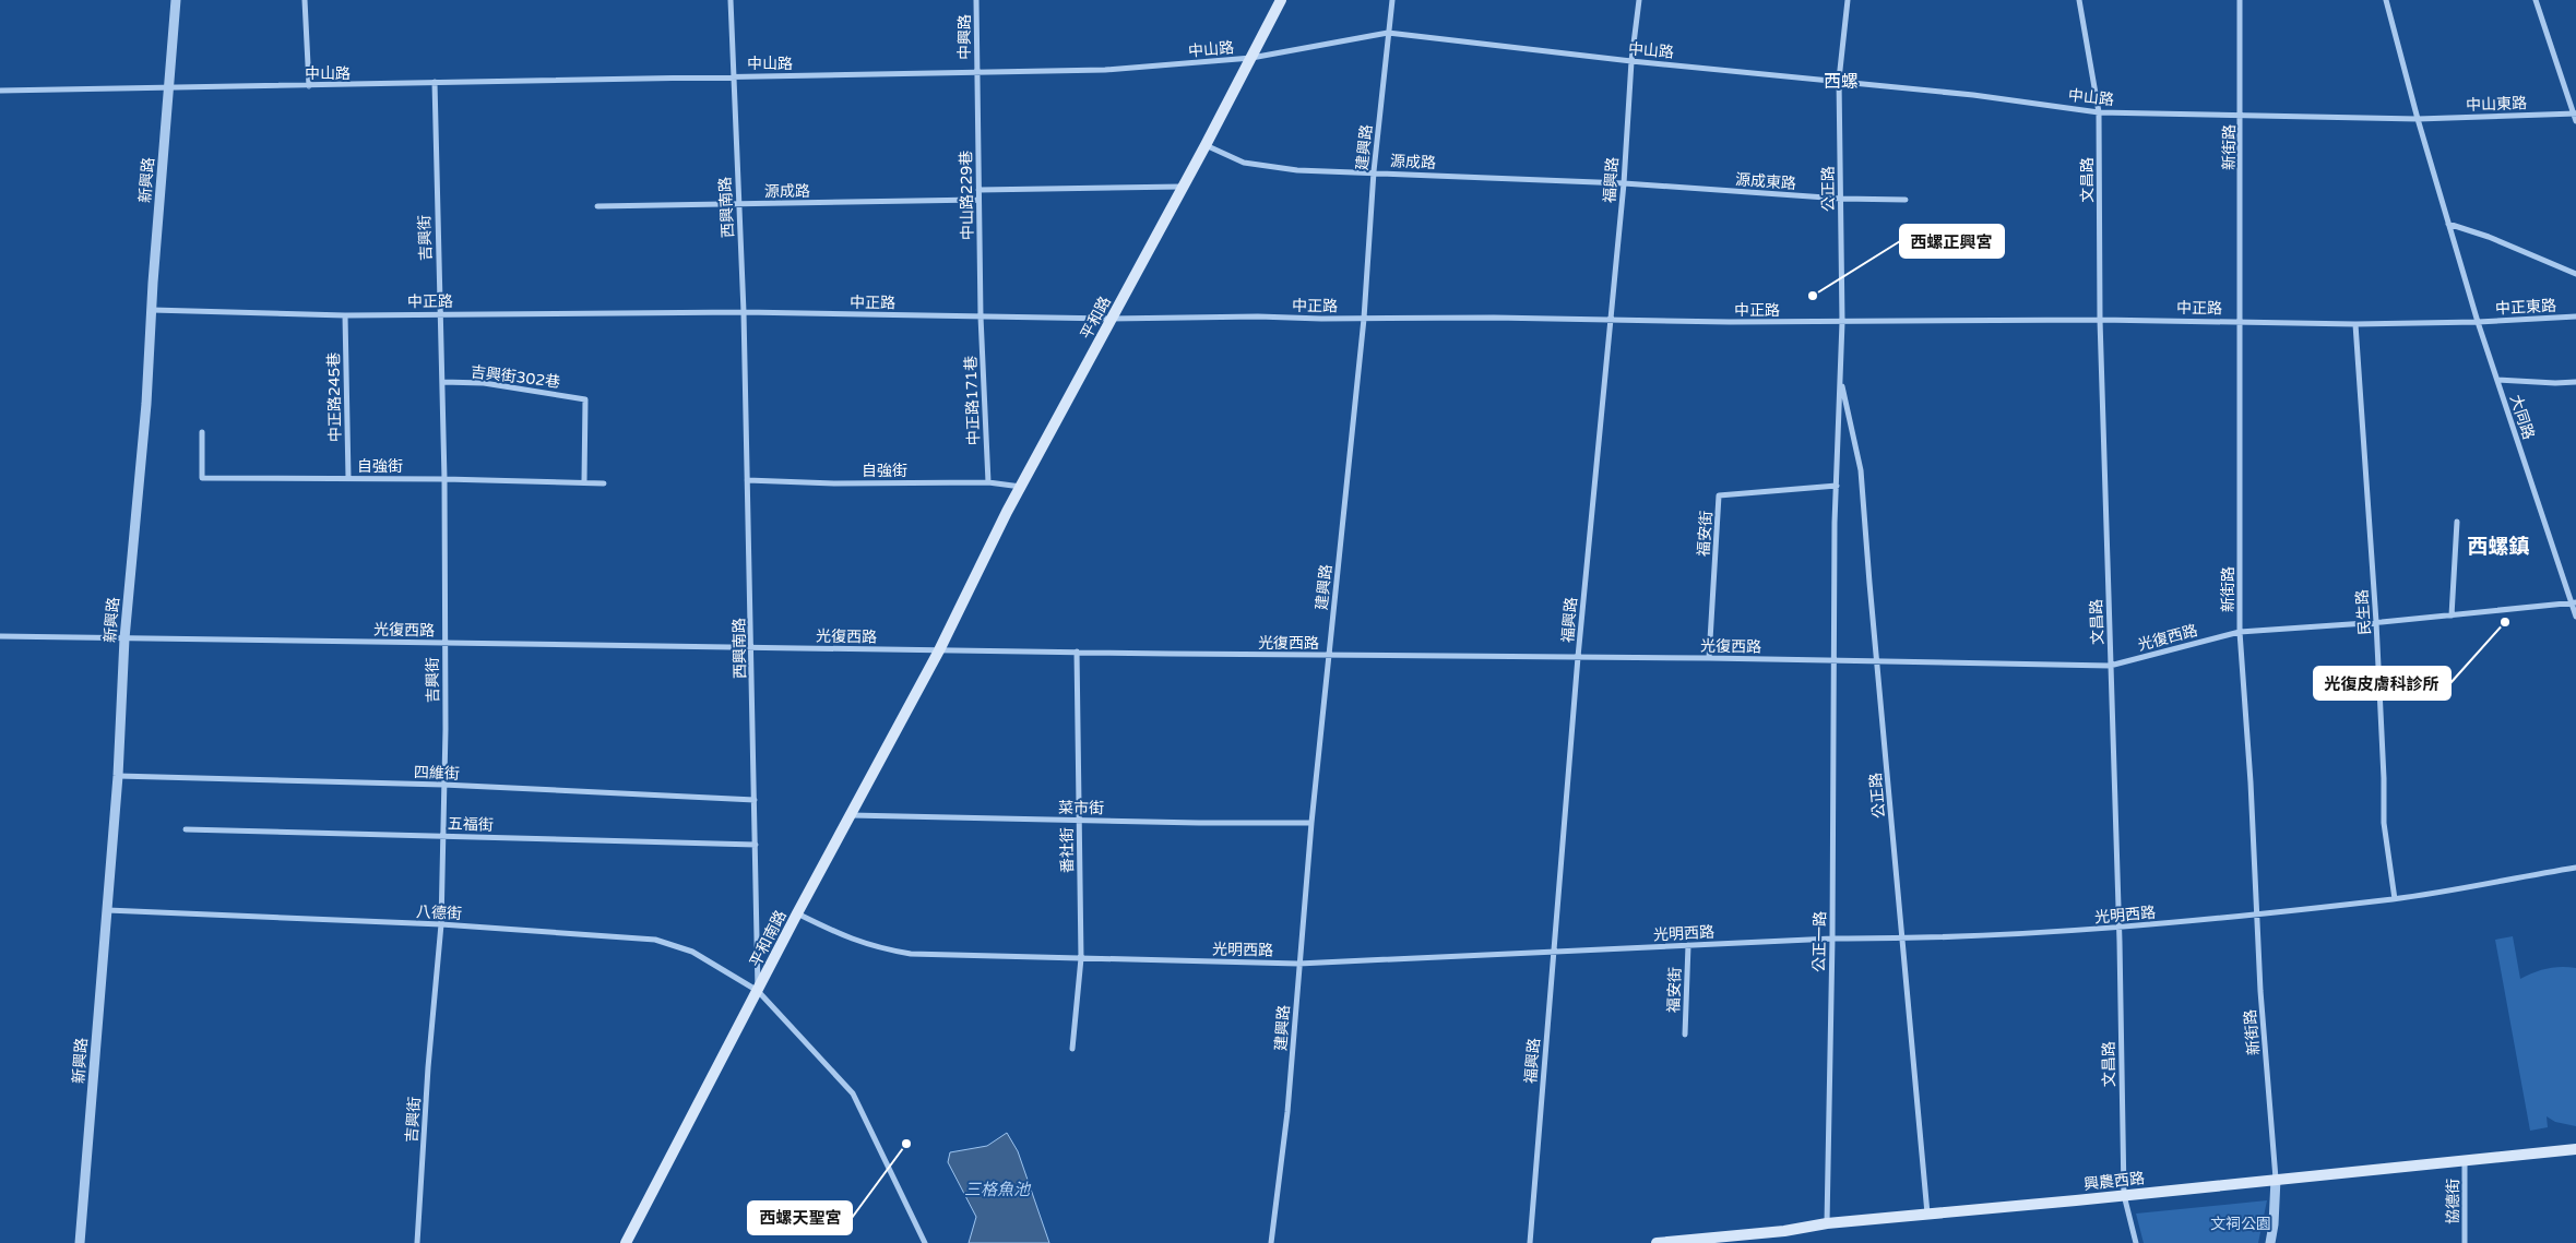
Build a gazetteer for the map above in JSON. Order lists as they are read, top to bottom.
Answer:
{
  "streets": {
    "main road": ["平和路", "平和南路", "興農西路"],
    "street": [
      "中興路",
      "中山路",
      "中山東路",
      "建興路",
      "新街路",
      "源成路",
      "新興路",
      "福興路",
      "文昌路",
      "源成東路",
      "公正路",
      "中山路229巷",
      "西興南路",
      "吉興街",
      "中正路",
      "中正東路",
      "吉興街302巷",
      "中正路245巷",
      "中正路171巷",
      "大同路",
      "自強街",
      "福安街",
      "民生路",
      "光復西路",
      "四維街",
      "菜市街",
      "五福街",
      "番社街",
      "八德街",
      "光明西路",
      "公正一路",
      "協德街"
    ]
  },
  "crossings": [
    ["中興路", "中山路"],
    ["中興路", "中山路229巷"],
    ["中山路", "中山東路"],
    ["中山路", "建興路"],
    ["中山路", "新街路"],
    ["中山路", "新興路"],
    ["中山路", "福興路"],
    ["中山路", "文昌路"],
    ["中山路", "公正路"],
    ["中山路", "中山路229巷"],
    ["中山路", "西興南路"],
    ["中山路", "吉興街"],
    ["中山路", "平和路"],
    ["中山路", "大同路"],
    ["中山東路", "大同路"],
    ["建興路", "源成路"],
    ["建興路", "中正路"],
    ["建興路", "光復西路"],
    ["建興路", "菜市街"],
    ["建興路", "光明西路"],
    ["新街路", "中正路"],
    ["新街路", "光復西路"],
    ["新街路", "光明西路"],
    ["新街路", "興農西路"],
    ["源成路", "福興路"],
    ["源成路", "源成東路"],
    ["源成路", "中山路229巷"],
    ["源成路", "西興南路"],
    ["源成路", "平和路"],
    ["新興路", "中正路"],
    ["新興路", "光復西路"],
    ["新興路", "四維街"],
    ["新興路", "八德街"],
    ["福興路", "源成東路"],
    ["福興路", "中正路"],
    ["福興路", "光復西路"],
    ["福興路", "光明西路"],
    ["文昌路", "中正路"],
    ["文昌路", "光復西路"],
    ["文昌路", "光明西路"],
    ["文昌路", "興農西路"],
    ["源成東路", "公正路"],
    ["公正路", "中正路"],
    ["公正路", "福安街"],
    ["公正路", "光復西路"],
    ["公正路", "光明西路"],
    ["公正路", "公正一路"],
    ["公正路", "興農西路"],
    ["中山路229巷", "中正路"],
    ["中山路229巷", "中正路171巷"],
    ["西興南路", "中正路"],
    ["西興南路", "自強街"],
    ["西興南路", "光復西路"],
    ["西興南路", "四維街"],
    ["西興南路", "五福街"],
    ["西興南路", "八德街"],
    ["西興南路", "平和南路"],
    ["吉興街", "中正路"],
    ["吉興街", "吉興街302巷"],
    ["吉興街", "自強街"],
    ["吉興街", "光復西路"],
    ["吉興街", "四維街"],
    ["吉興街", "五福街"],
    ["吉興街", "八德街"],
    ["中正路", "中正東路"],
    ["中正路", "平和路"],
    ["中正路", "中正路245巷"],
    ["中正路", "中正路171巷"],
    ["中正路", "大同路"],
    ["中正路", "民生路"],
    ["中正東路", "大同路"],
    ["平和路", "自強街"],
    ["平和路", "光復西路"],
    ["平和路", "平和南路"],
    ["吉興街302巷", "自強街"],
    ["中正路245巷", "自強街"],
    ["中正路171巷", "自強街"],
    ["大同路", "光復西路"],
    ["福安街", "光復西路"],
    ["福安街", "光明西路"],
    ["民生路", "光復西路"],
    ["民生路", "光明西路"],
    ["光復西路", "番社街"],
    ["光復西路", "平和南路"],
    ["光復西路", "公正一路"],
    ["菜市街", "番社街"],
    ["菜市街", "平和南路"],
    ["番社街", "光明西路"],
    ["八德街", "平和南路"],
    ["光明西路", "平和南路"],
    ["光明西路", "公正一路"],
    ["公正一路", "興農西路"],
    ["興農西路", "協德街"]
  ],
  "districts": ["西螺", "西螺鎮"],
  "water": ["三格魚池"],
  "parks": ["文祠公園"],
  "places": ["西螺正興宮", "光復皮膚科診所", "西螺天聖宮"]
}
